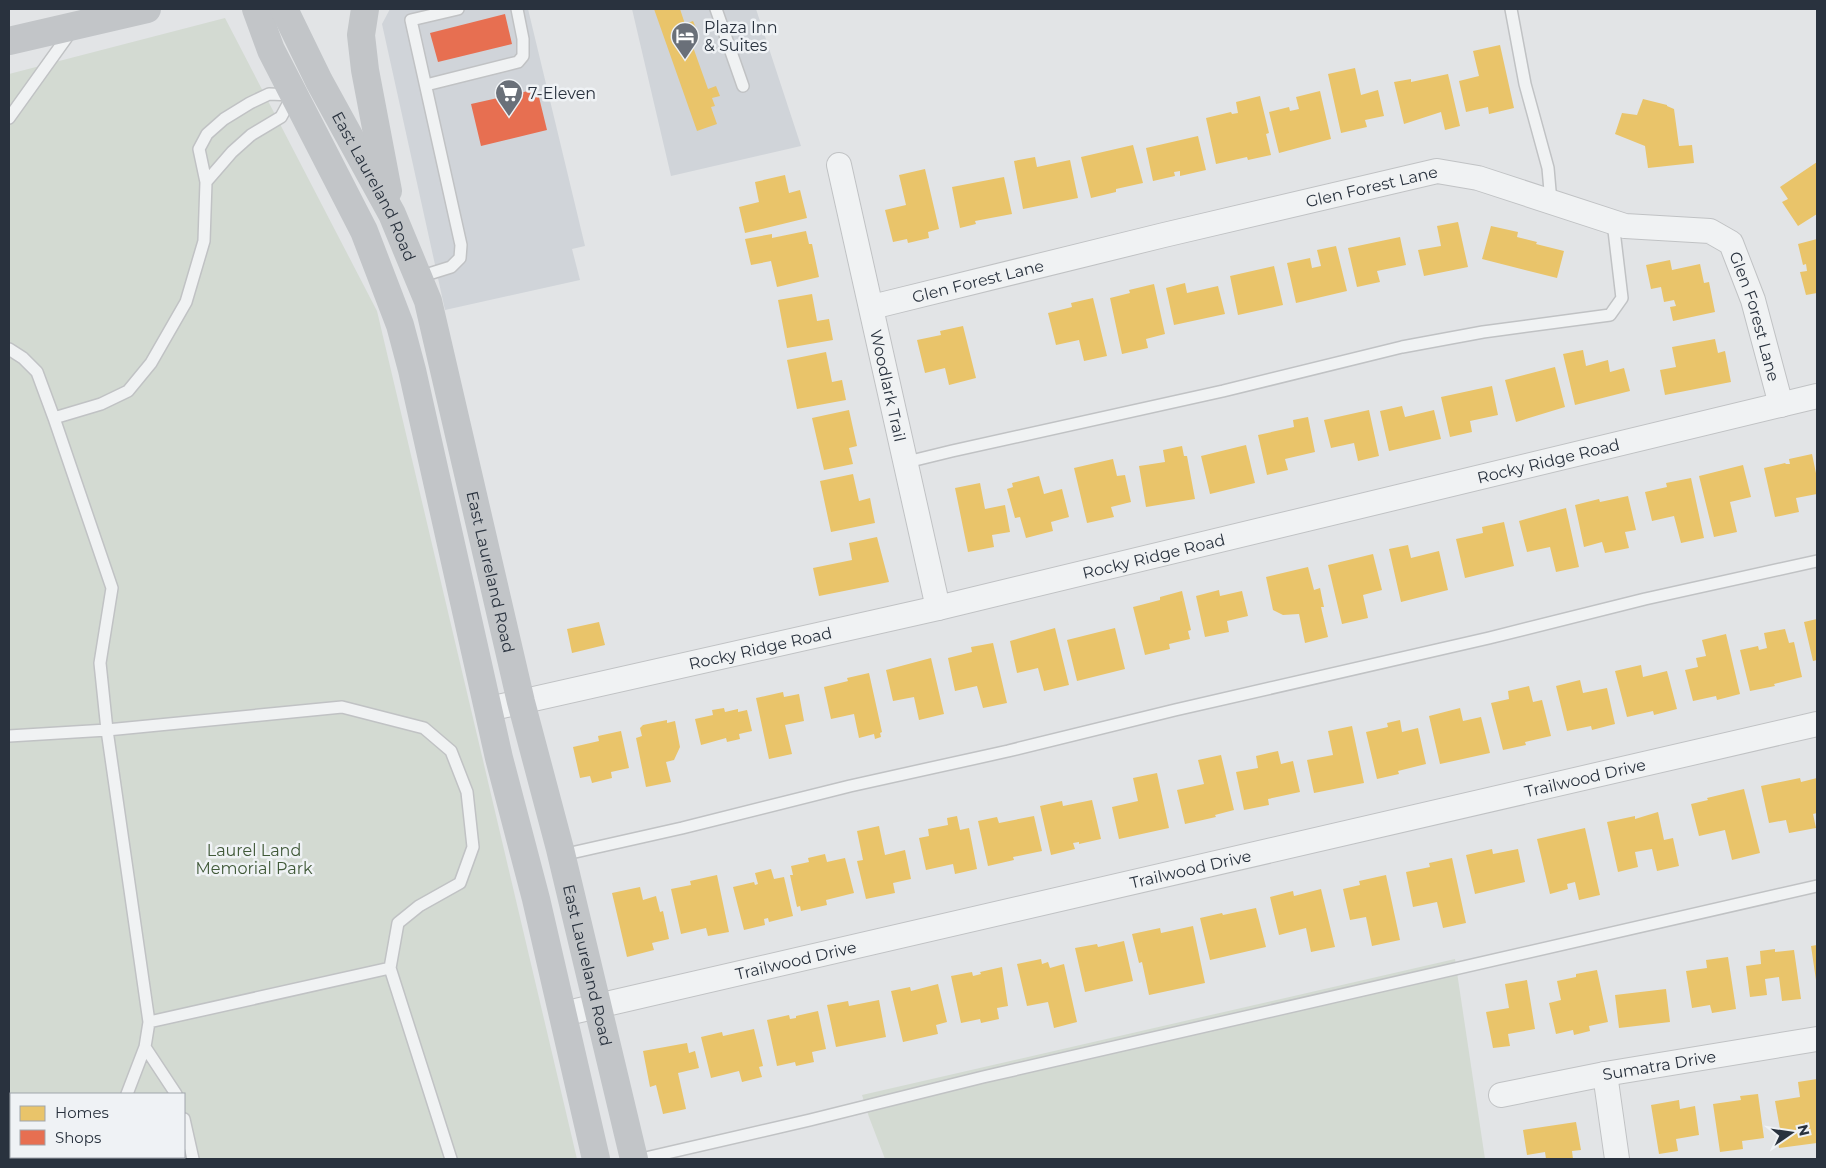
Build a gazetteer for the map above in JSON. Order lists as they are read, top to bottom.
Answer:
{
  "streets": {
    "main road": ["East Laureland Road"],
    "street": [
      "Glen Forest Lane",
      "Woodlark Trail",
      "Rocky Ridge Road",
      "Trailwood Drive",
      "Sumatra Drive"
    ]
  },
  "crossings": [
    ["East Laureland Road", "Rocky Ridge Road"],
    ["East Laureland Road", "Trailwood Drive"],
    ["Glen Forest Lane", "Woodlark Trail"],
    ["Glen Forest Lane", "Rocky Ridge Road"],
    ["Woodlark Trail", "Rocky Ridge Road"]
  ],
  "parks": ["Laurel Land Memorial Park"],
  "places": {
    "hotel": ["Plaza Inn & Suites"],
    "supermarket": ["7-Eleven"]
  },
  "legend": ["Homes", "Shops"],
  "north": "right"
}
